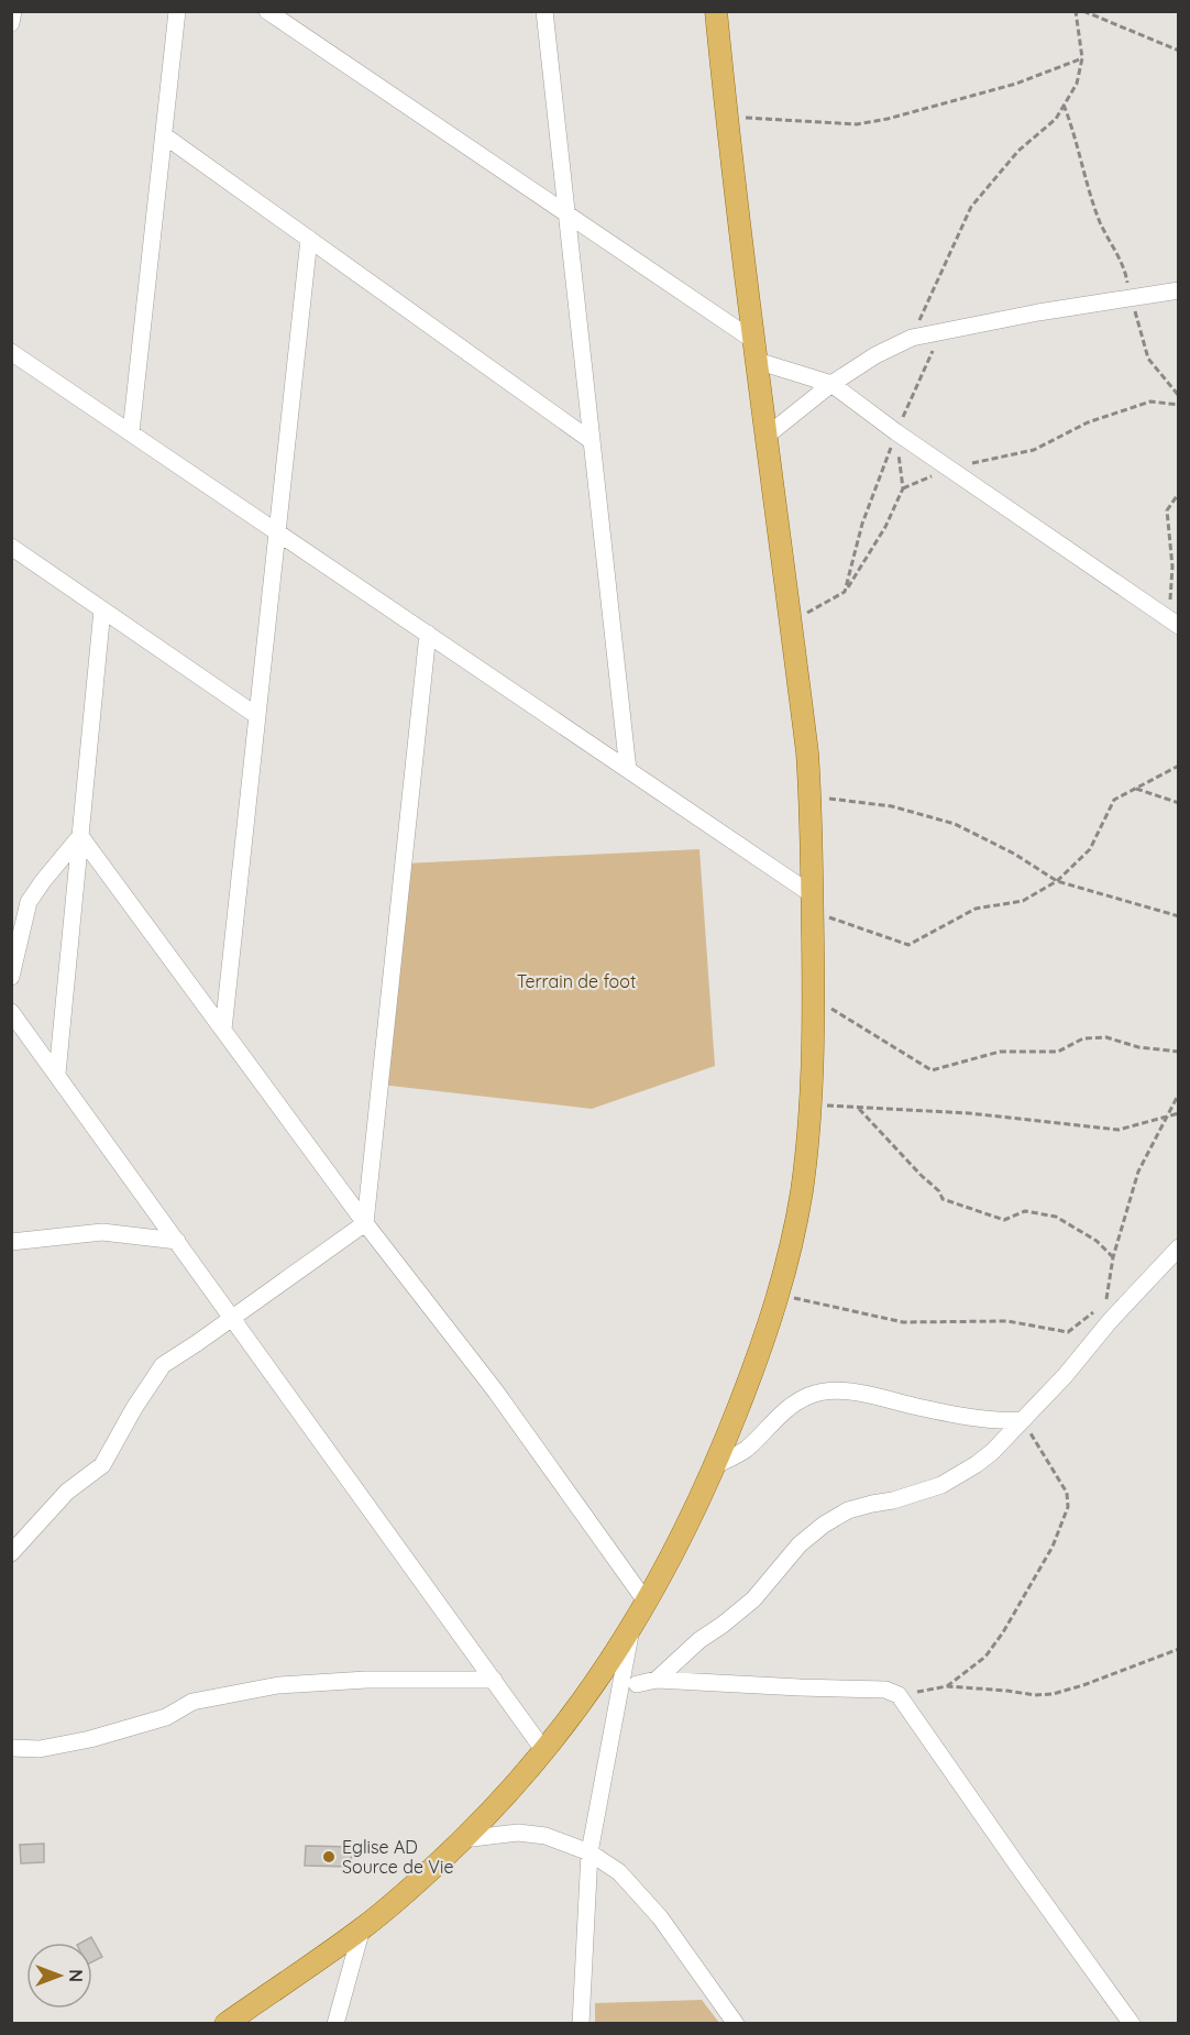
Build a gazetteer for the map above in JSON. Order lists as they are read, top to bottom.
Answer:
{
  "parks": ["Terrain de foot"],
  "places": ["Eglise AD Source de Vie"],
  "north": "right"
}
